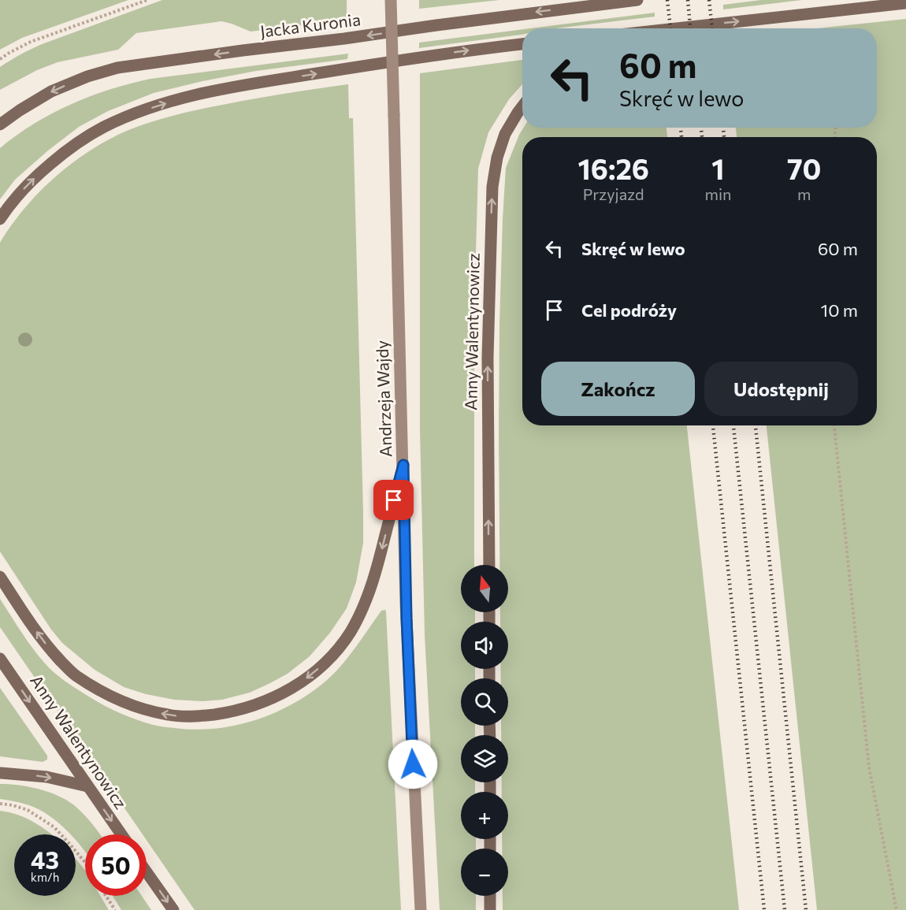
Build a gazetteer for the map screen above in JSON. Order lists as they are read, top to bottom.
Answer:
{
  "streets": {
    "main road": ["Jacka Kuronia", "Anny Walentynowicz", "Andrzeja Wajdy"]
  },
  "north": "top",
  "page": {
    "turn": ["60 m", "Skręć w lewo"],
    "eta": [
      "16:26",
      "Przyjazd",
      "1",
      "min",
      "70",
      "m"
    ],
    "list": [
      {
        "name": "Skręć w lewo",
        "value": "60 m"
      },
      {
        "name": "Cel podróży",
        "value": "10 m"
      }
    ],
    "buttons": ["Zakończ", "Udostępnij"],
    "map_buttons": ["+", "−"],
    "speed": "43 km/h",
    "limit": "50"
  }
}
